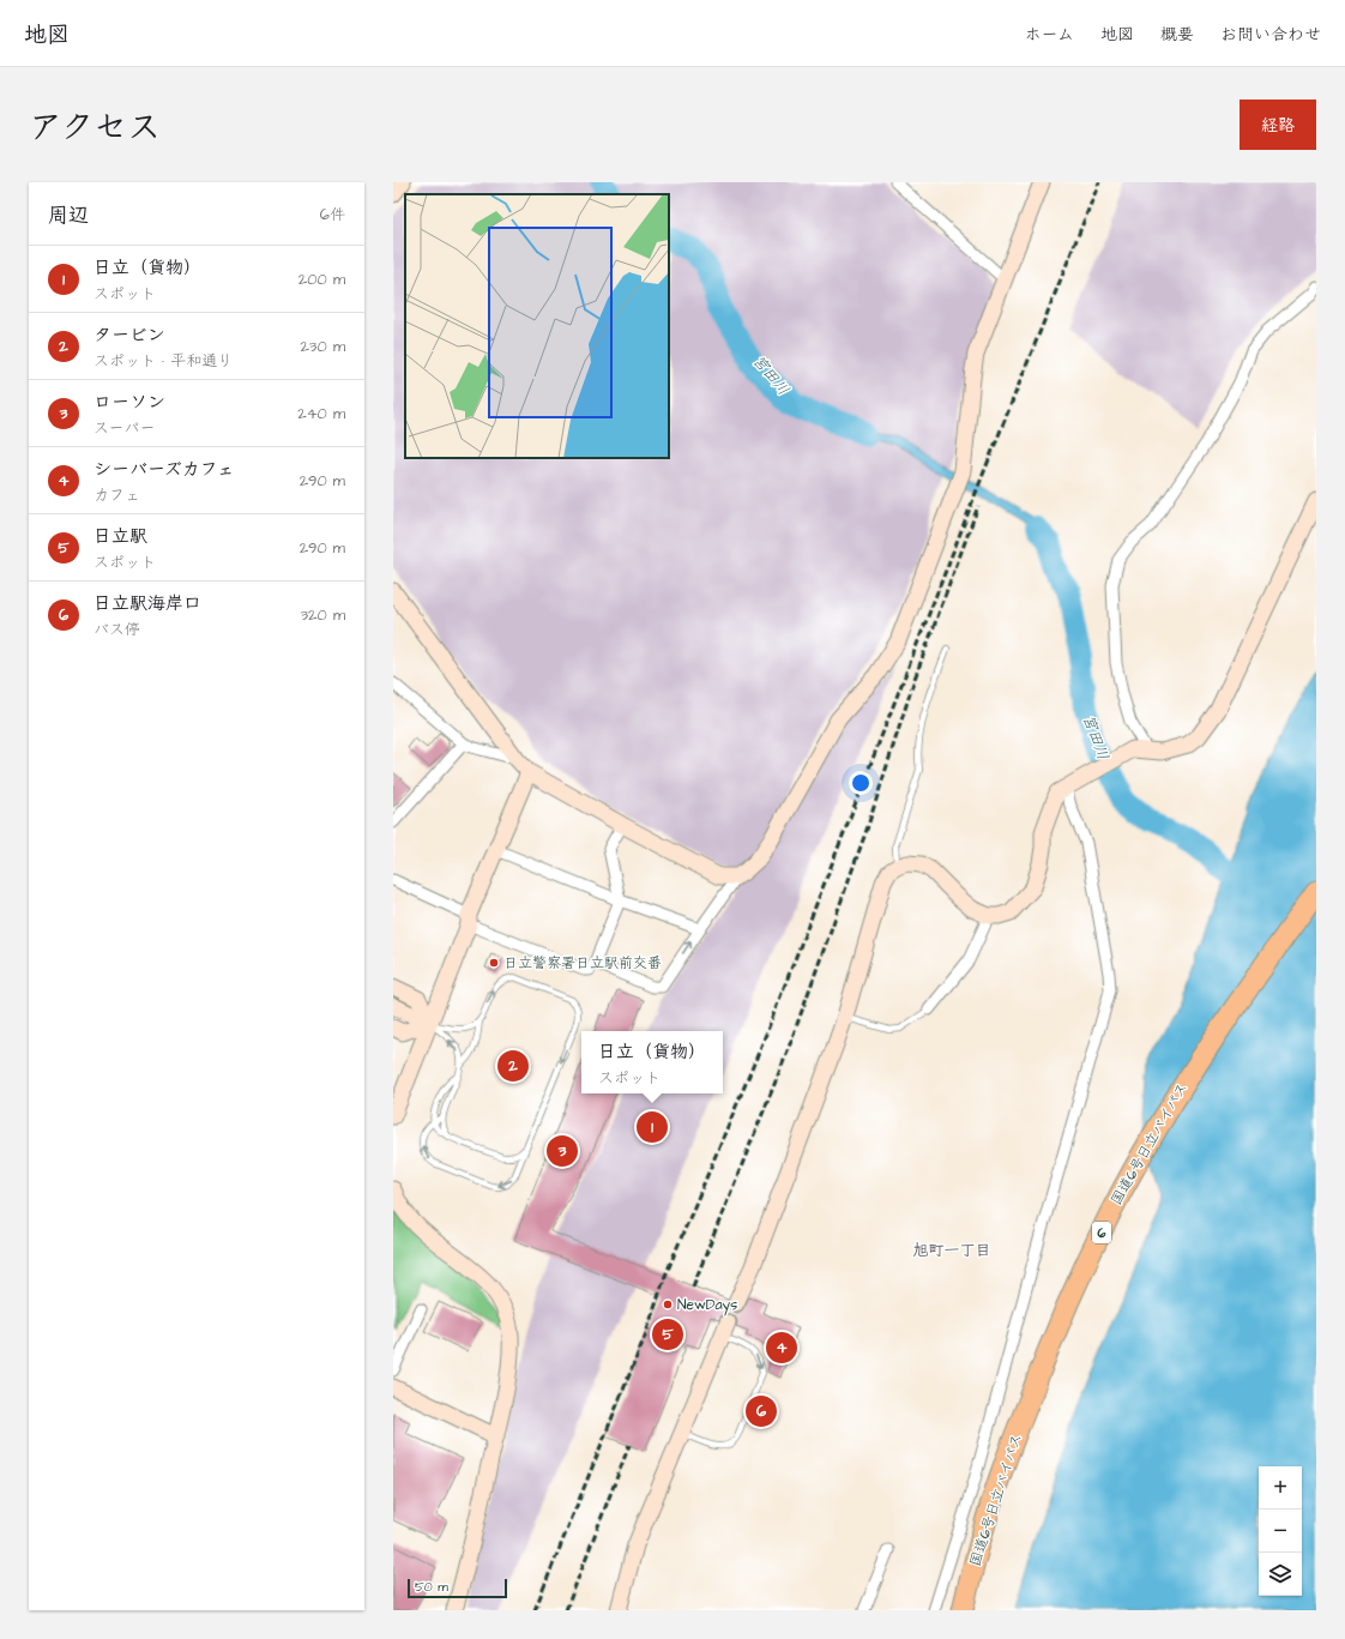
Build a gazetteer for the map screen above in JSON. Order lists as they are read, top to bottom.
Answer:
{
  "streets": {
    "highway": ["国道6号日立バイパス", "6"]
  },
  "districts": ["旭町一丁目"],
  "water": ["宮田川"],
  "places": ["日立警察署日立駅前交番", "NewDays"],
  "scale_bar": "50 m",
  "page": {
    "header": "地図",
    "nav": [
      "ホーム",
      "地図",
      "概要",
      "お問い合わせ"
    ],
    "title": "アクセス",
    "buttons": "経路",
    "heading": ["周辺", "6件"],
    "list": [
      {
        "mark": "1",
        "name": "日立（貨物）",
        "note": "スポット",
        "value": "200 m"
      },
      {
        "mark": "2",
        "name": "タービン",
        "note": "スポット · 平和通り",
        "value": "230 m"
      },
      {
        "mark": "3",
        "name": "ローソン",
        "note": "スーパー",
        "value": "240 m"
      },
      {
        "mark": "4",
        "name": "シーバーズカフェ",
        "note": "カフェ",
        "value": "290 m"
      },
      {
        "mark": "5",
        "name": "日立駅",
        "note": "スポット",
        "value": "290 m"
      },
      {
        "mark": "6",
        "name": "日立駅海岸口",
        "note": "バス停",
        "value": "320 m"
      }
    ],
    "popup": ["日立（貨物）", "スポット"],
    "pins": [
      "2",
      "1",
      "3",
      "5",
      "4",
      "6"
    ],
    "map_buttons": ["+", "−"],
    "scale": "50 m"
  }
}
